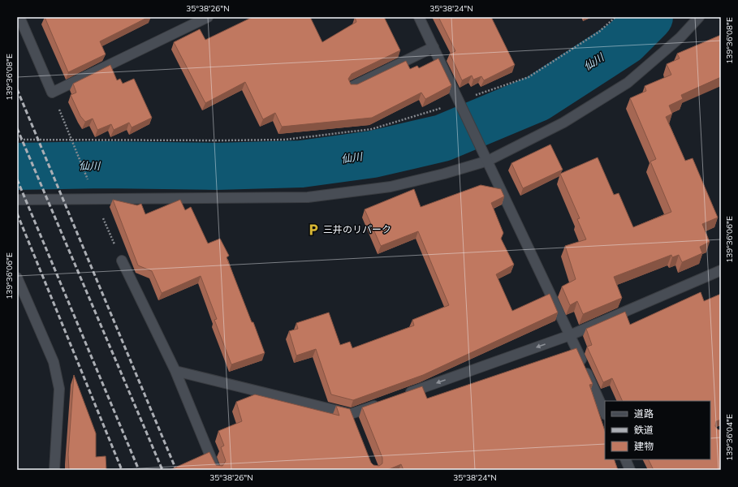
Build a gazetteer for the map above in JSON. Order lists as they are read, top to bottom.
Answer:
{
  "water": ["仙川"],
  "places": {
    "parking": ["三井のリパーク"]
  },
  "legend": ["道路", "鉄道", "建物"],
  "coordinates": [
    "35°38'26\"N",
    "35°38'24\"N",
    "139°36'08\"E",
    "139°36'06\"E",
    "139°36'04\"E"
  ]
}
